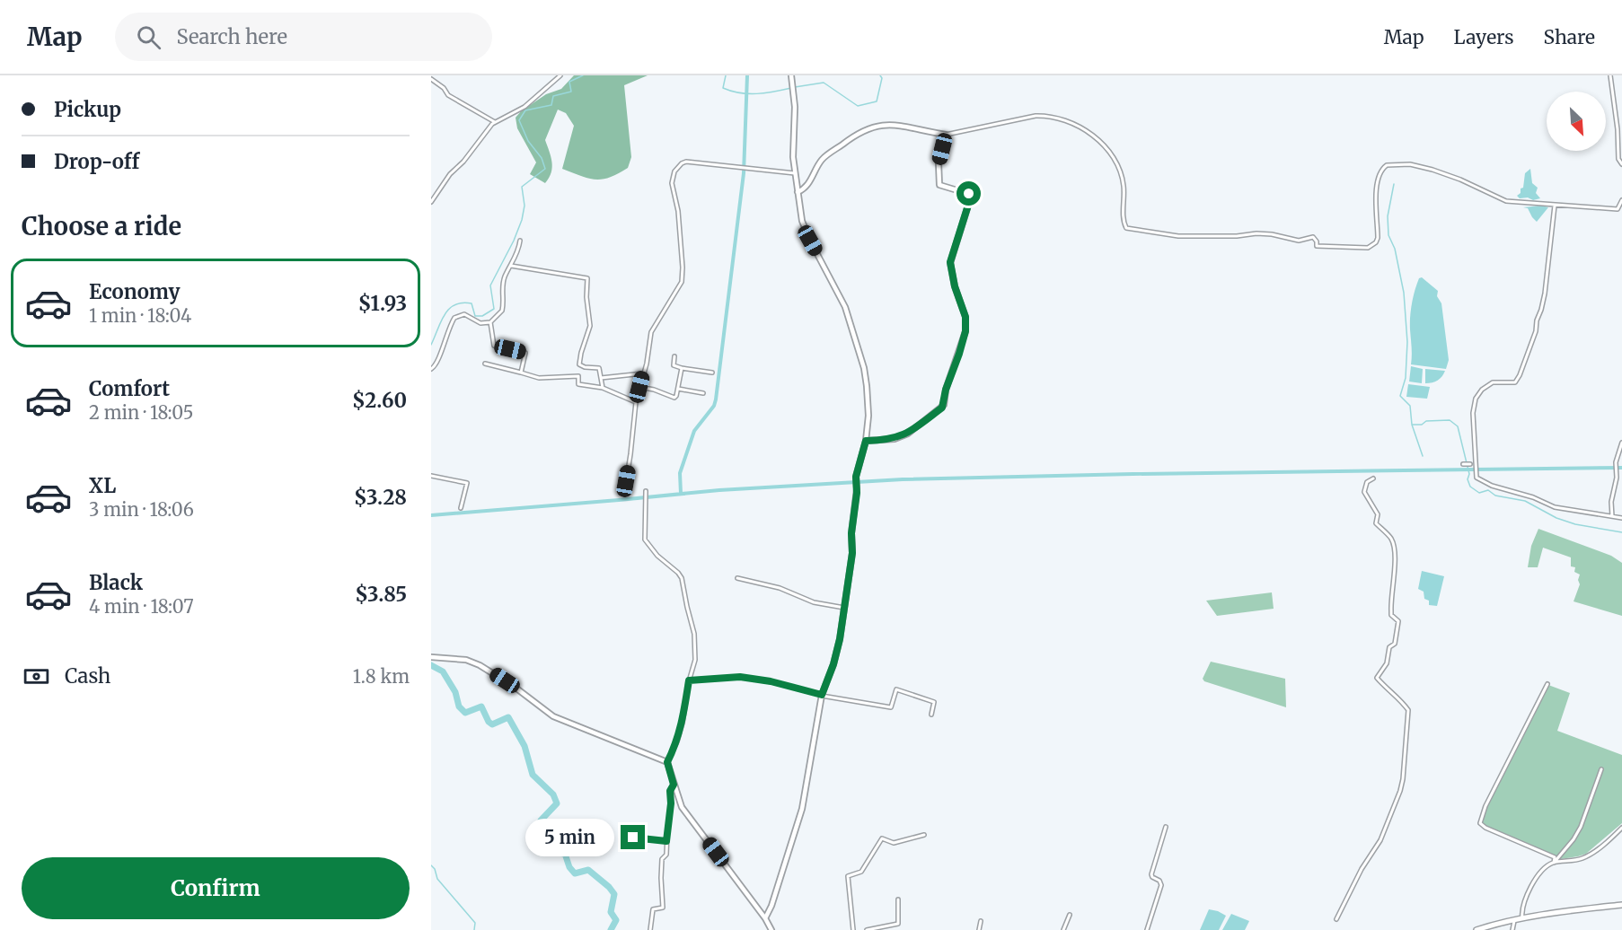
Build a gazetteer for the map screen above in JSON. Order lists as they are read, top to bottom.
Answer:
{
  "north": "bottom right",
  "page": {
    "header": "Map",
    "search": "Search here",
    "nav": ["Map", "Layers", "Share"],
    "banner": ["Pickup", "Drop-off"],
    "heading": "Choose a ride",
    "list": [
      {
        "name": "Economy",
        "note": "1 min · 18:04",
        "value": "$1.93"
      },
      {
        "name": "Comfort",
        "note": "2 min · 18:05",
        "value": "$2.60"
      },
      {
        "name": "XL",
        "note": "3 min · 18:06",
        "value": "$3.28"
      },
      {
        "name": "Black",
        "note": "4 min · 18:07",
        "value": "$3.85"
      }
    ],
    "pay": ["Cash", "1.8 km"],
    "bubble": "5 min",
    "buttons": "Confirm"
  }
}
